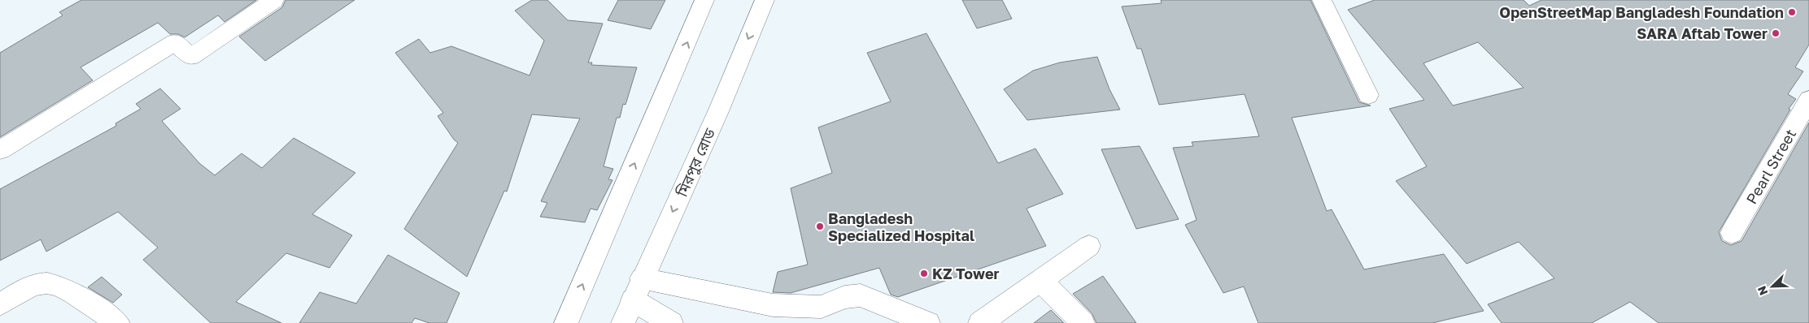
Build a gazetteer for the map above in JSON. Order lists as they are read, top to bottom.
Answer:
{
  "streets": {
    "main road": ["মিরপুর রোড", "Pearl Street"]
  },
  "places": [
    "OpenStreetMap Bangladesh Foundation",
    "SARA Aftab Tower",
    "Bangladesh Specialized Hospital",
    "KZ Tower"
  ],
  "north": "bottom left"
}
